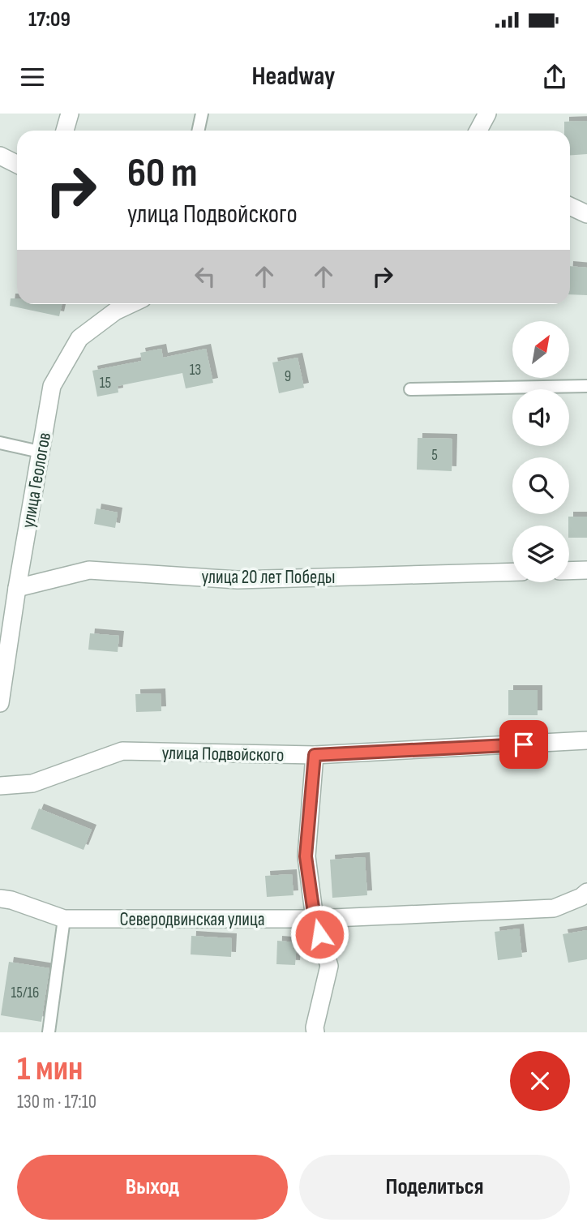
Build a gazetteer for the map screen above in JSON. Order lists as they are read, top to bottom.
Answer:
{
  "streets": {
    "street": [
      "улица Геологов",
      "улица 20 лет Победы",
      "улица Подвойского",
      "Северодвинская улица"
    ]
  },
  "crossings": [
    ["улица Геологов", "улица 20 лет Победы"]
  ],
  "house_numbers": [
    "13",
    "9",
    "15",
    "5",
    "15/16"
  ],
  "north": "top right",
  "page": {
    "status": "17:09",
    "header": "Headway",
    "turn": ["60 m", "улица Подвойского"],
    "heading": ["1 мин", "130 m · 17:10"],
    "buttons": ["Выход", "Поделиться"]
  }
}
